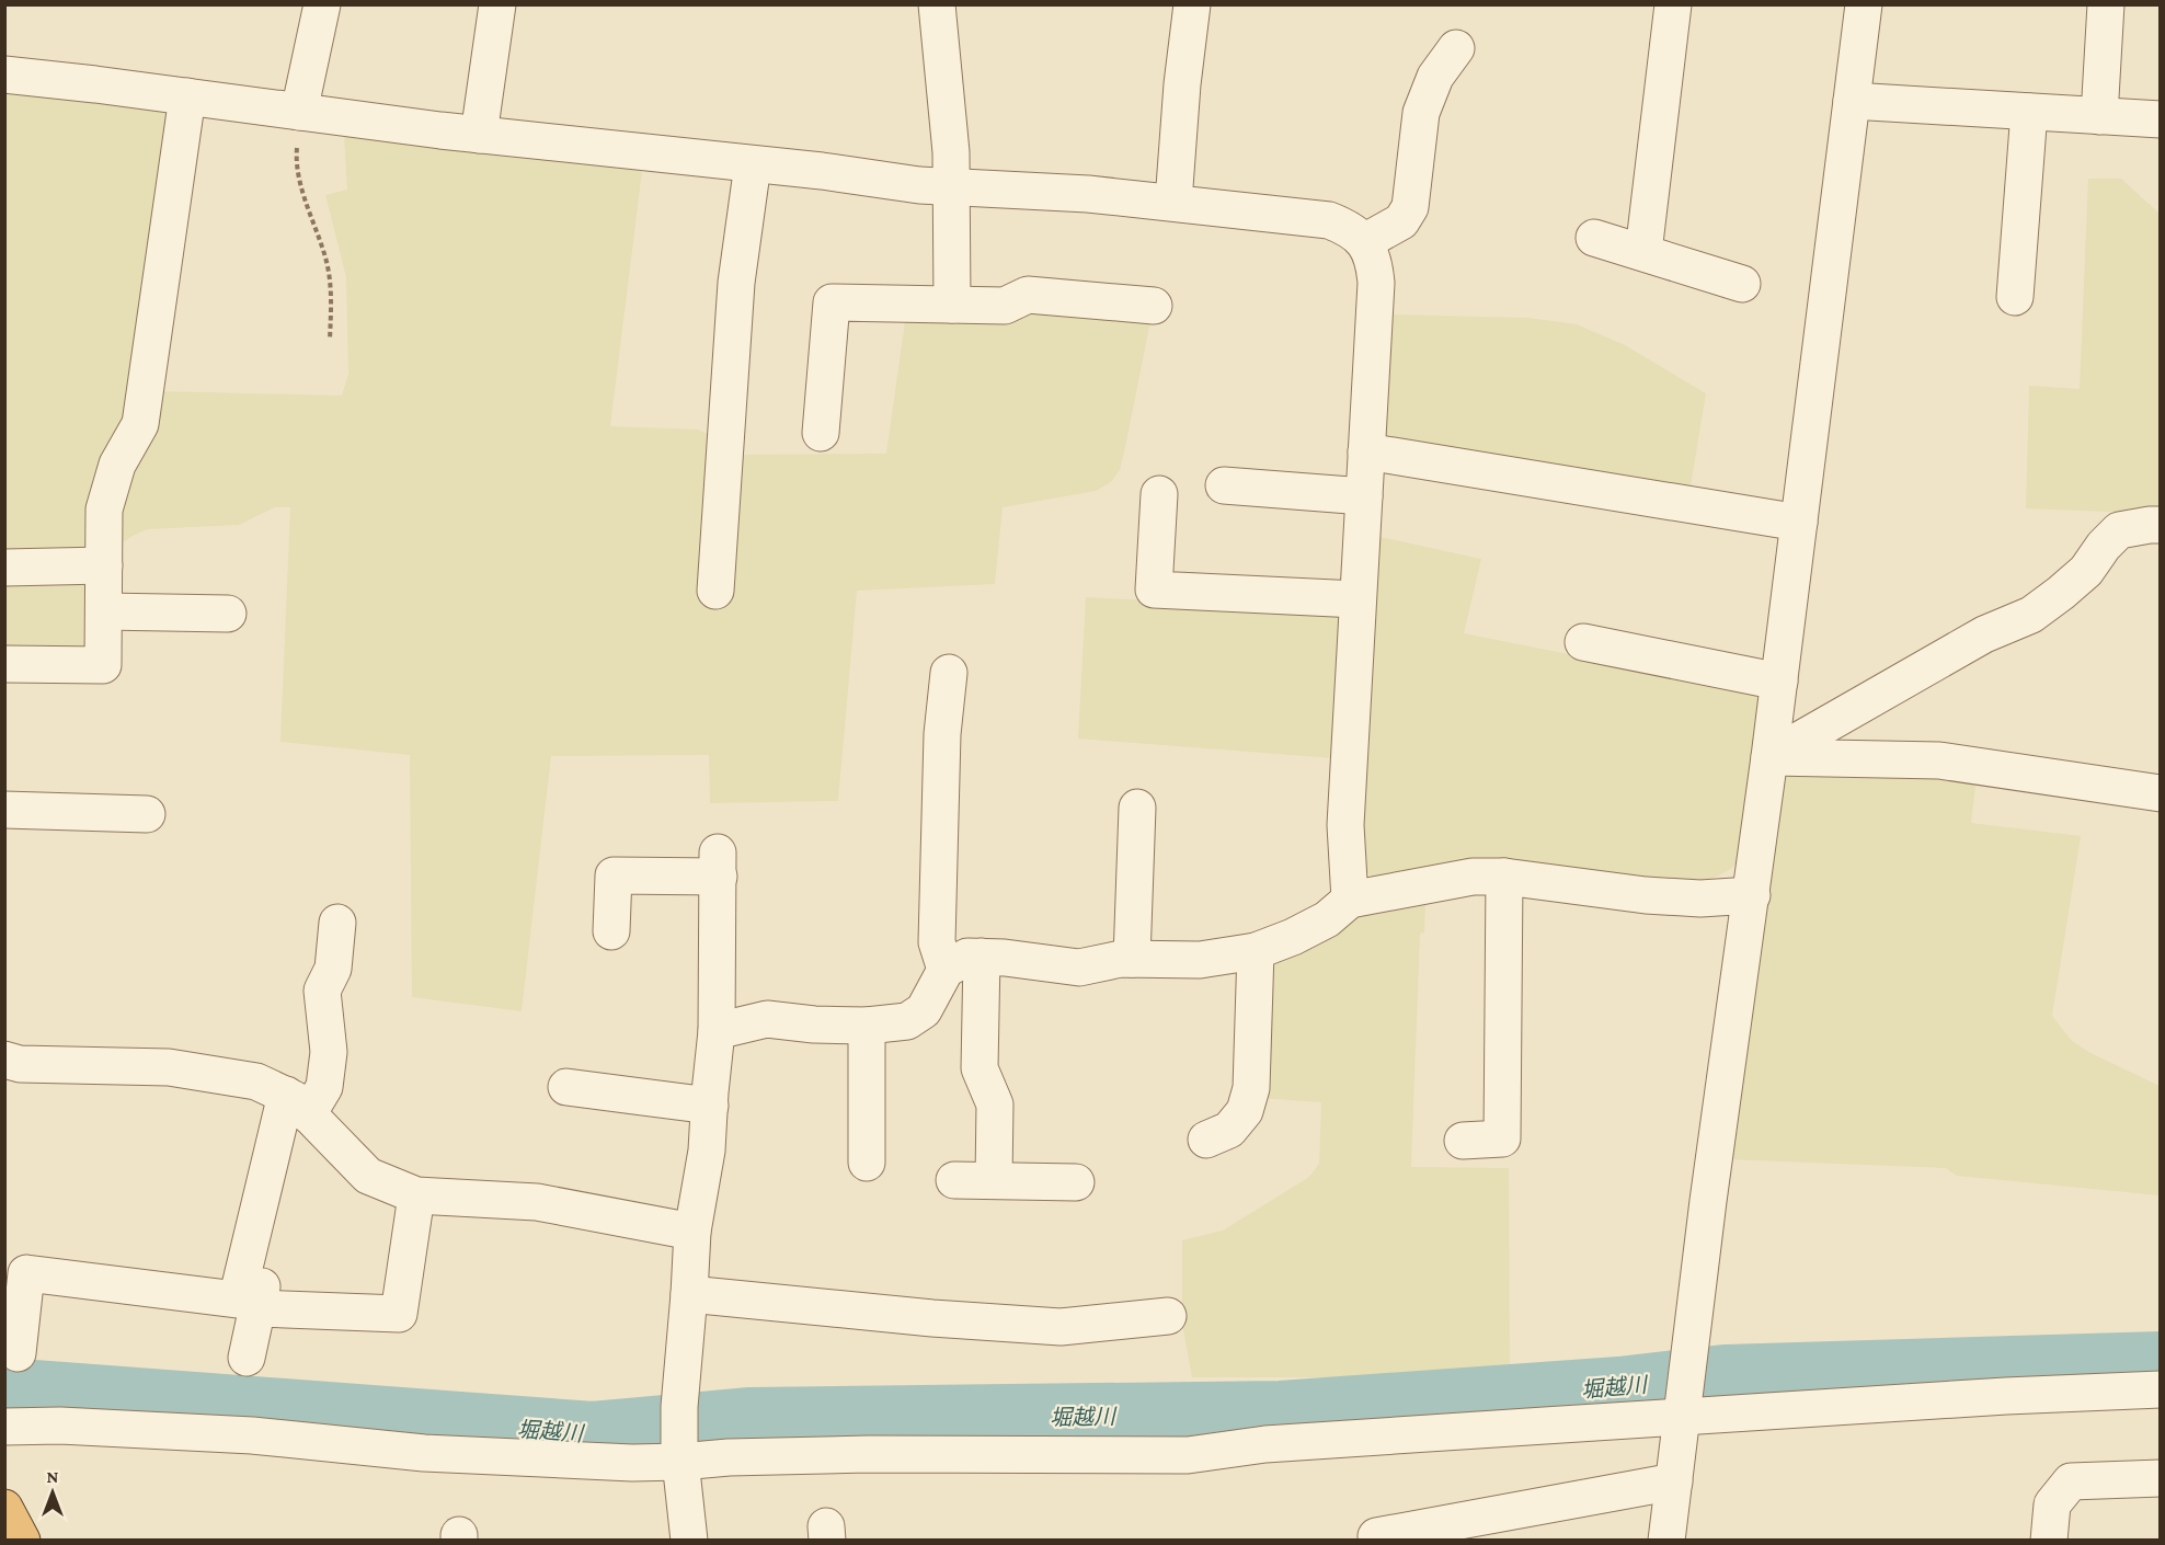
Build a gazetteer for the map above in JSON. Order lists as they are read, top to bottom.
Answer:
{
  "water": ["堀越川"],
  "north": "top"
}
